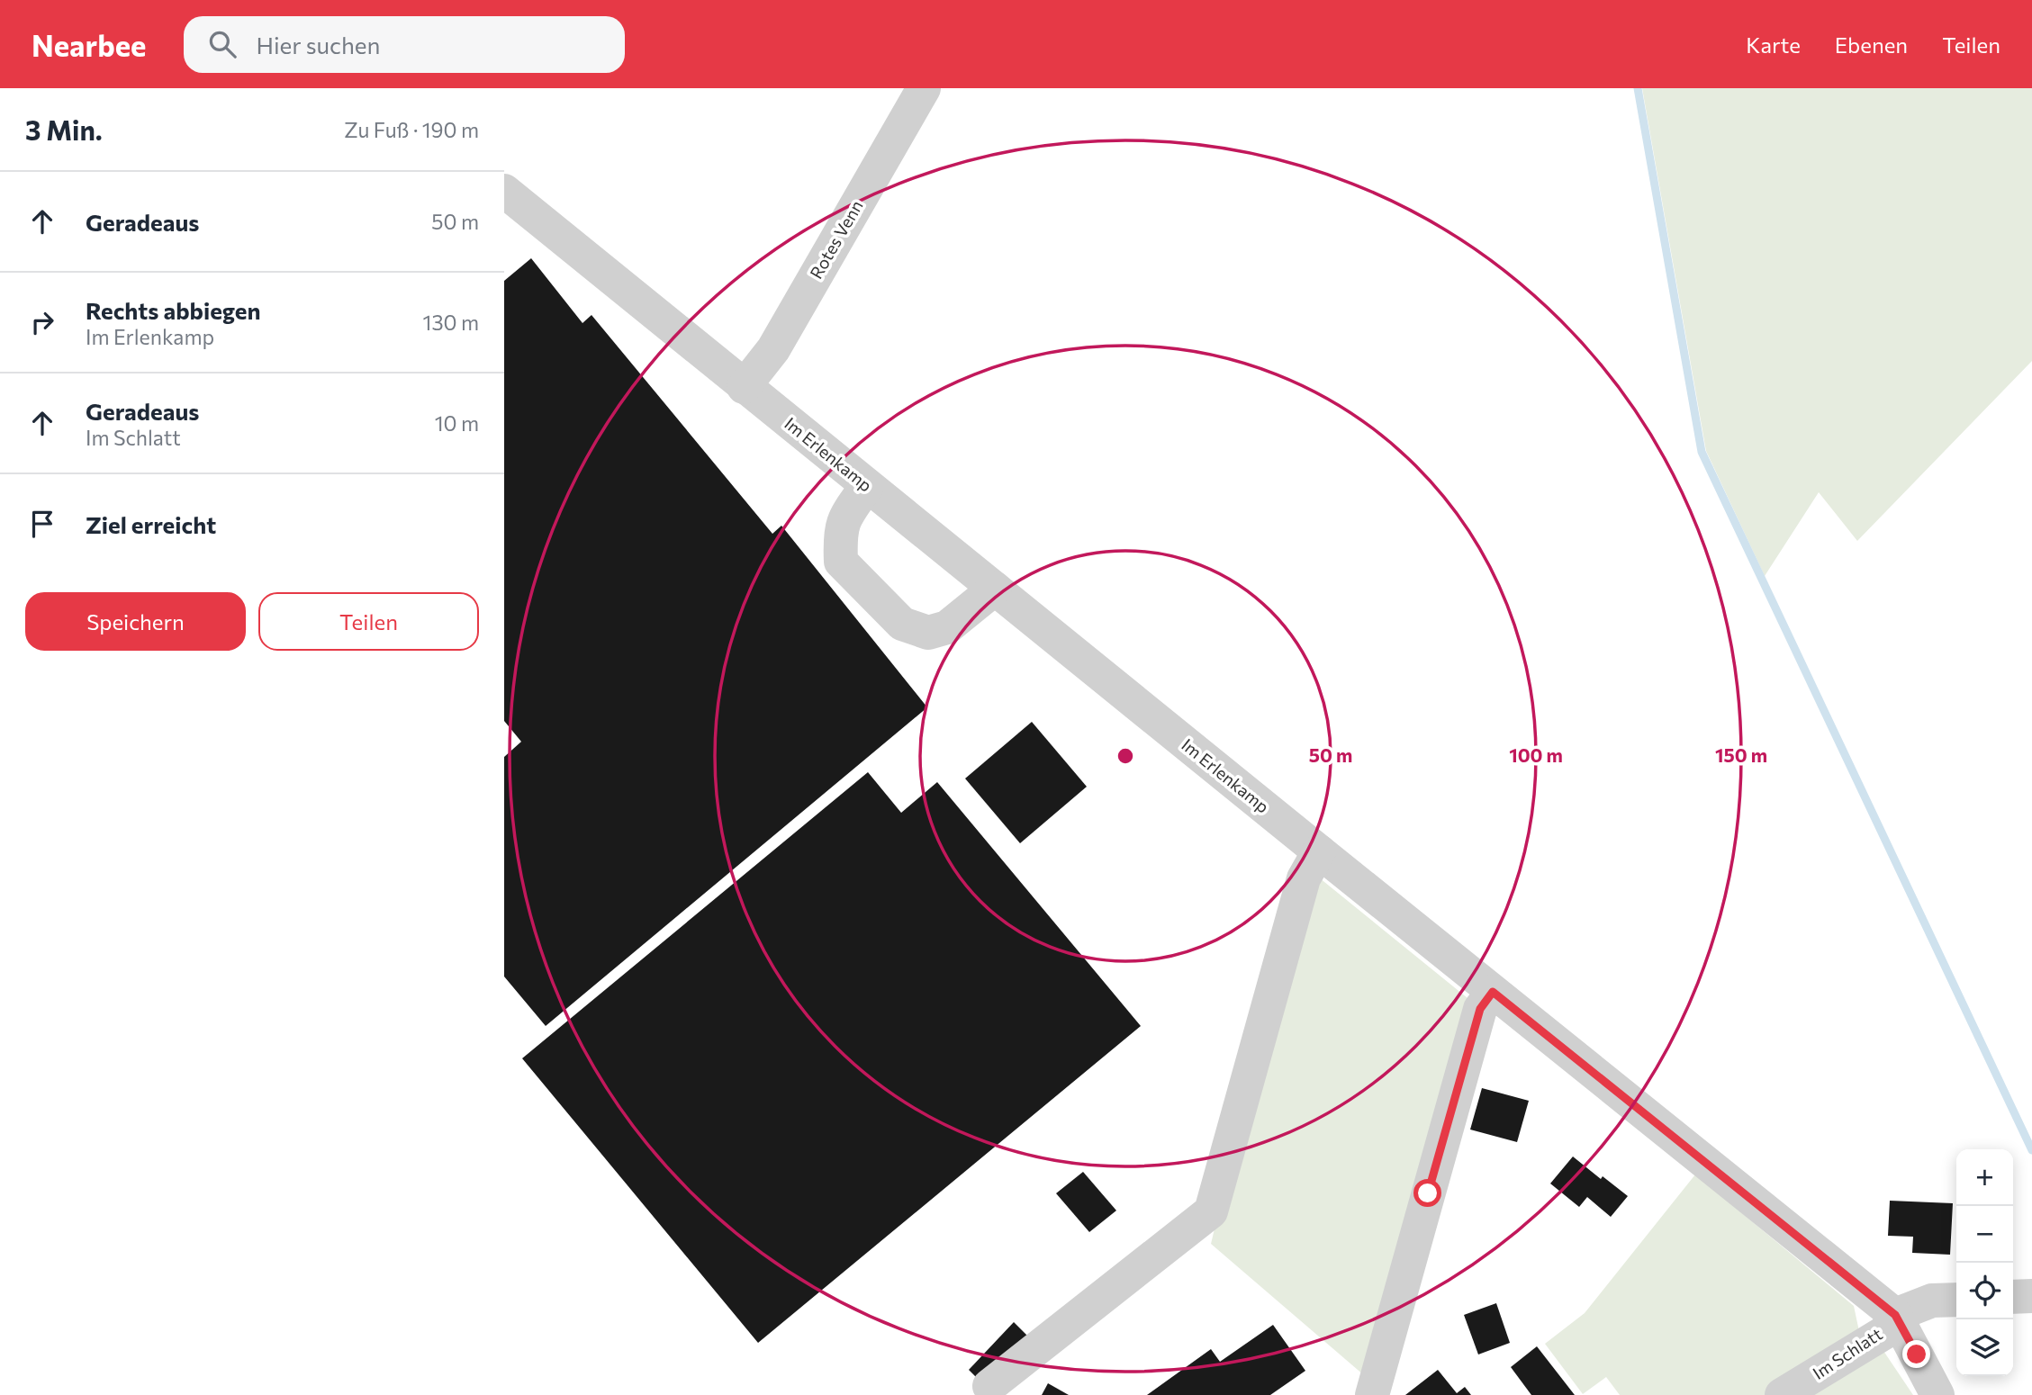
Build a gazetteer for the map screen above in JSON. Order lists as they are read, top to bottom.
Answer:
{
  "streets": {
    "street": ["Rotes Venn", "Im Erlenkamp", "Im Schlatt"]
  },
  "crossings": [
    ["Rotes Venn", "Im Erlenkamp"],
    ["Im Erlenkamp", "Im Schlatt"]
  ],
  "page": {
    "header": "Nearbee",
    "search": "Hier suchen",
    "nav": ["Karte", "Ebenen", "Teilen"],
    "heading": ["3 Min.", "Zu Fuß · 190 m"],
    "list": [
      ["Geradeaus", "50 m"],
      ["Rechts abbiegen", "Im Erlenkamp", "130 m"],
      ["Geradeaus", "Im Schlatt", "10 m"],
      "Ziel erreicht"
    ],
    "buttons": ["Speichern", "Teilen"],
    "map_buttons": ["+", "−"]
  },
  "rings": ["50 m", "100 m", "150 m"]
}
